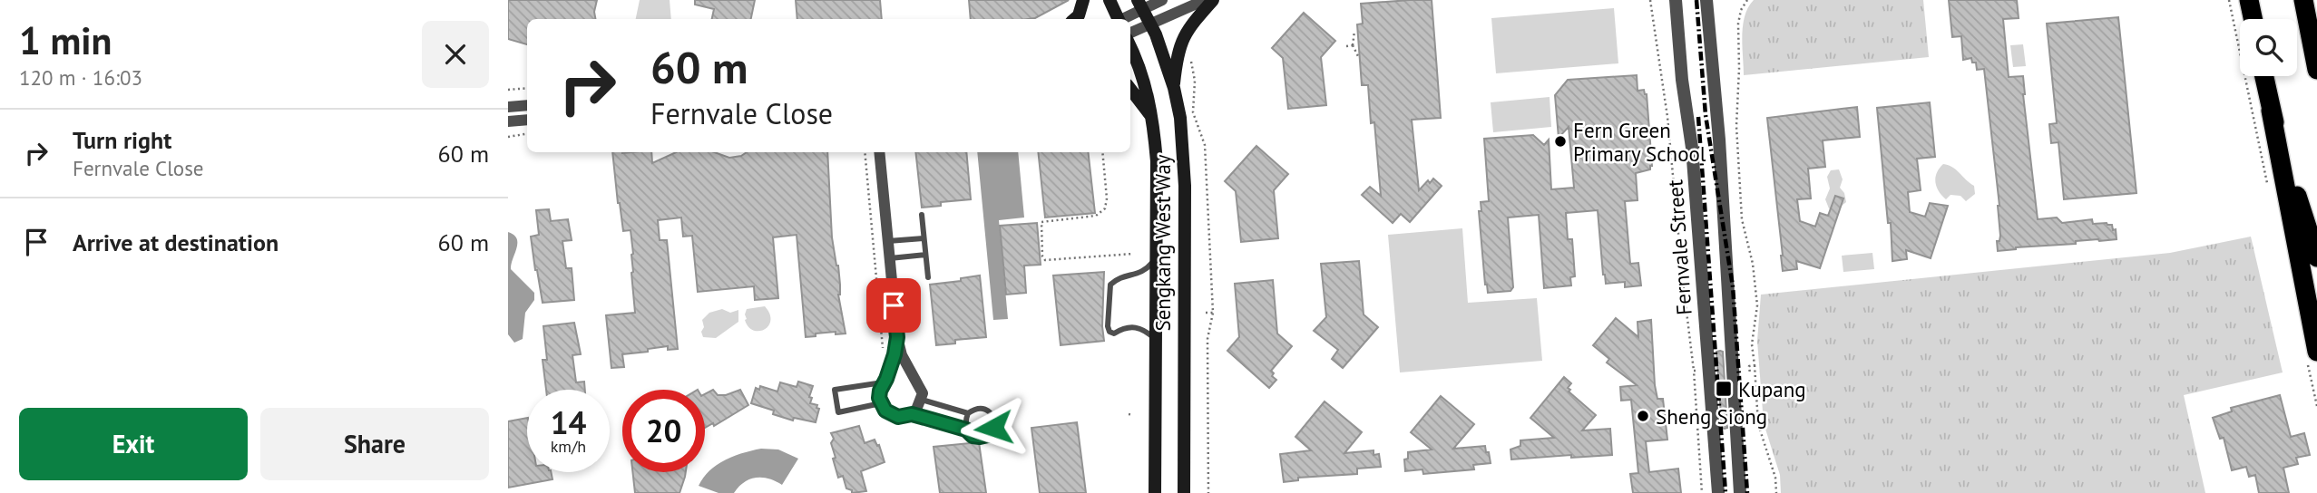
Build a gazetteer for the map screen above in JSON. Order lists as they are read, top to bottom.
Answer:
{
  "streets": {
    "main road": ["Sengkang West Way"],
    "street": ["Fernvale Street"]
  },
  "places": {
    "other": ["Fern Green Primary School", "Sheng Siong"],
    "transit": ["Kupang"]
  },
  "page": {
    "heading": ["1 min", "120 m · 16:03"],
    "turn": ["60 m", "Fernvale Close"],
    "list": [
      {
        "name": "Turn right",
        "note": "Fernvale Close",
        "value": "60 m"
      },
      {
        "name": "Arrive at destination",
        "value": "60 m"
      }
    ],
    "speed": "14 km/h",
    "limit": "20",
    "buttons": ["Exit", "Share"]
  }
}
